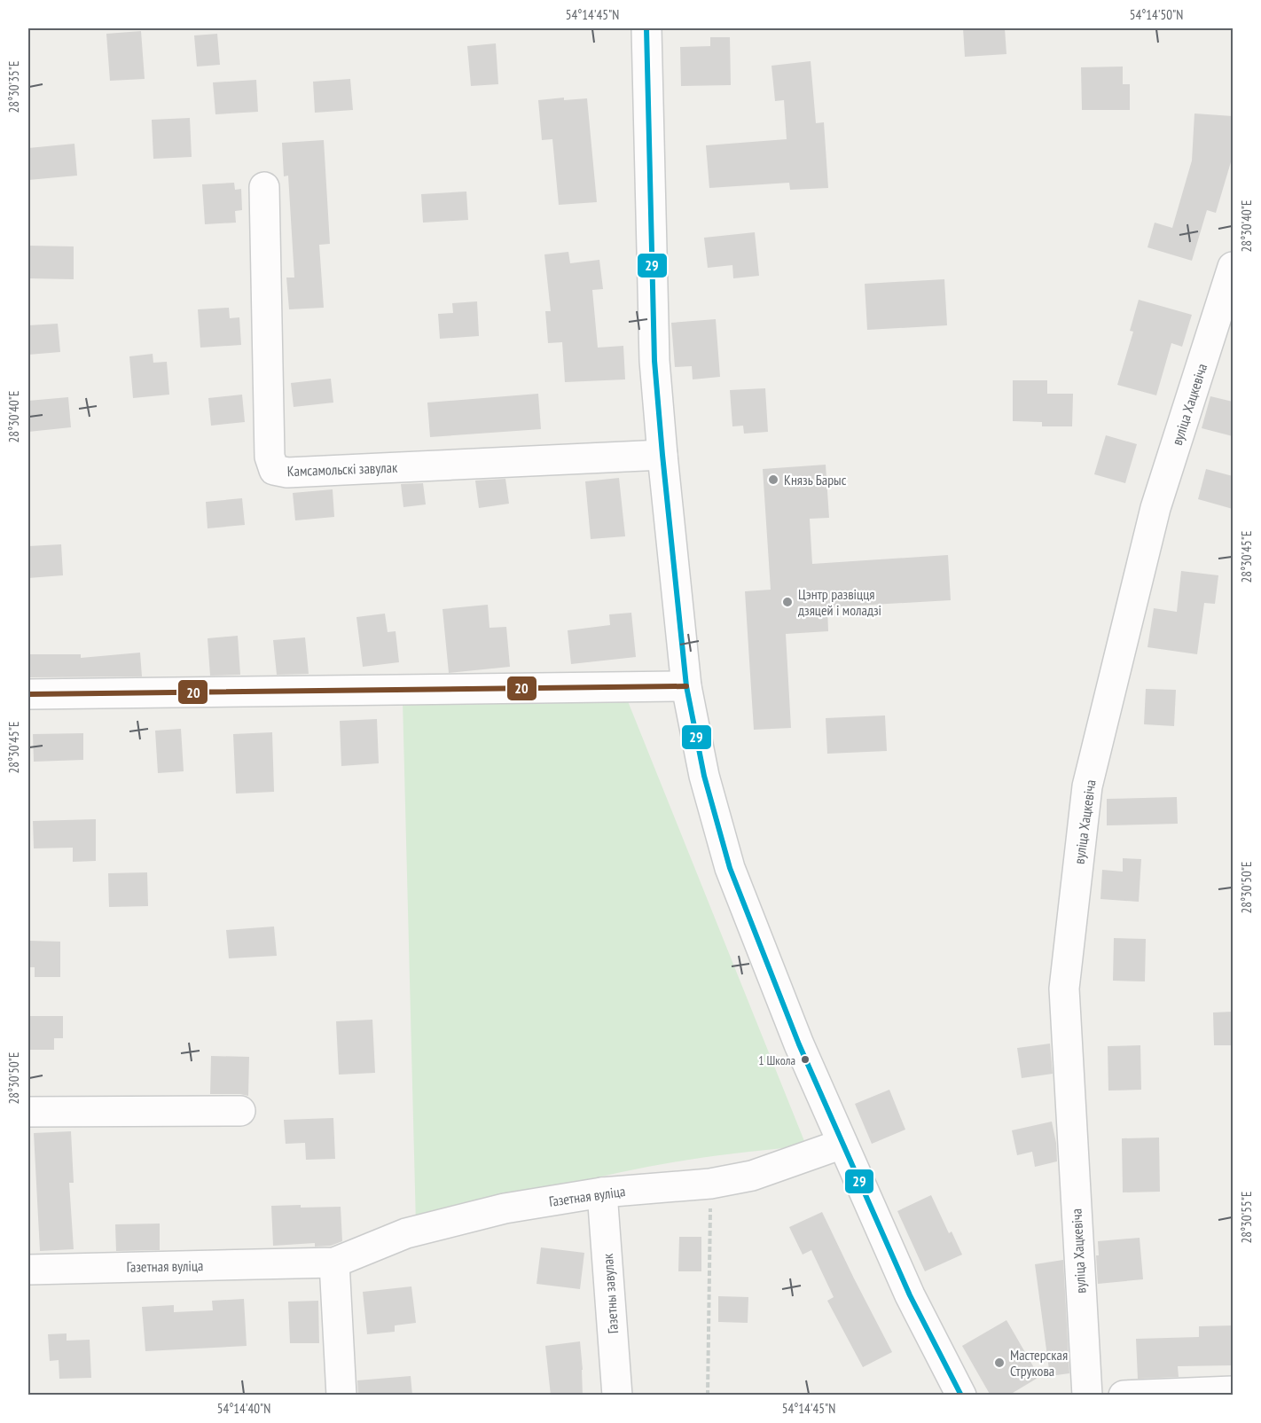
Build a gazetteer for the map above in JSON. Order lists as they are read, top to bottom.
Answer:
{
  "streets": {
    "street": [
      "вуліца Хацкевіча",
      "Камсамольскі завулак",
      "Газетная вуліца",
      "Газетны завулак"
    ]
  },
  "crossings": [
    ["Газетная вуліца", "Газетны завулак"]
  ],
  "places": [
    "Князь Барыс",
    "Цэнтр развіцця дзяцей і моладзі",
    "1 Школа",
    "Мастерская Струкова"
  ],
  "lines": ["transit line 29", "transit line 20"],
  "coordinates": [
    "54°14'45\"N",
    "54°14'50\"N",
    "28°30'35\"E",
    "28°30'40\"E",
    "28°30'45\"E",
    "28°30'50\"E",
    "28°30'55\"E",
    "54°14'40\"N"
  ]
}
